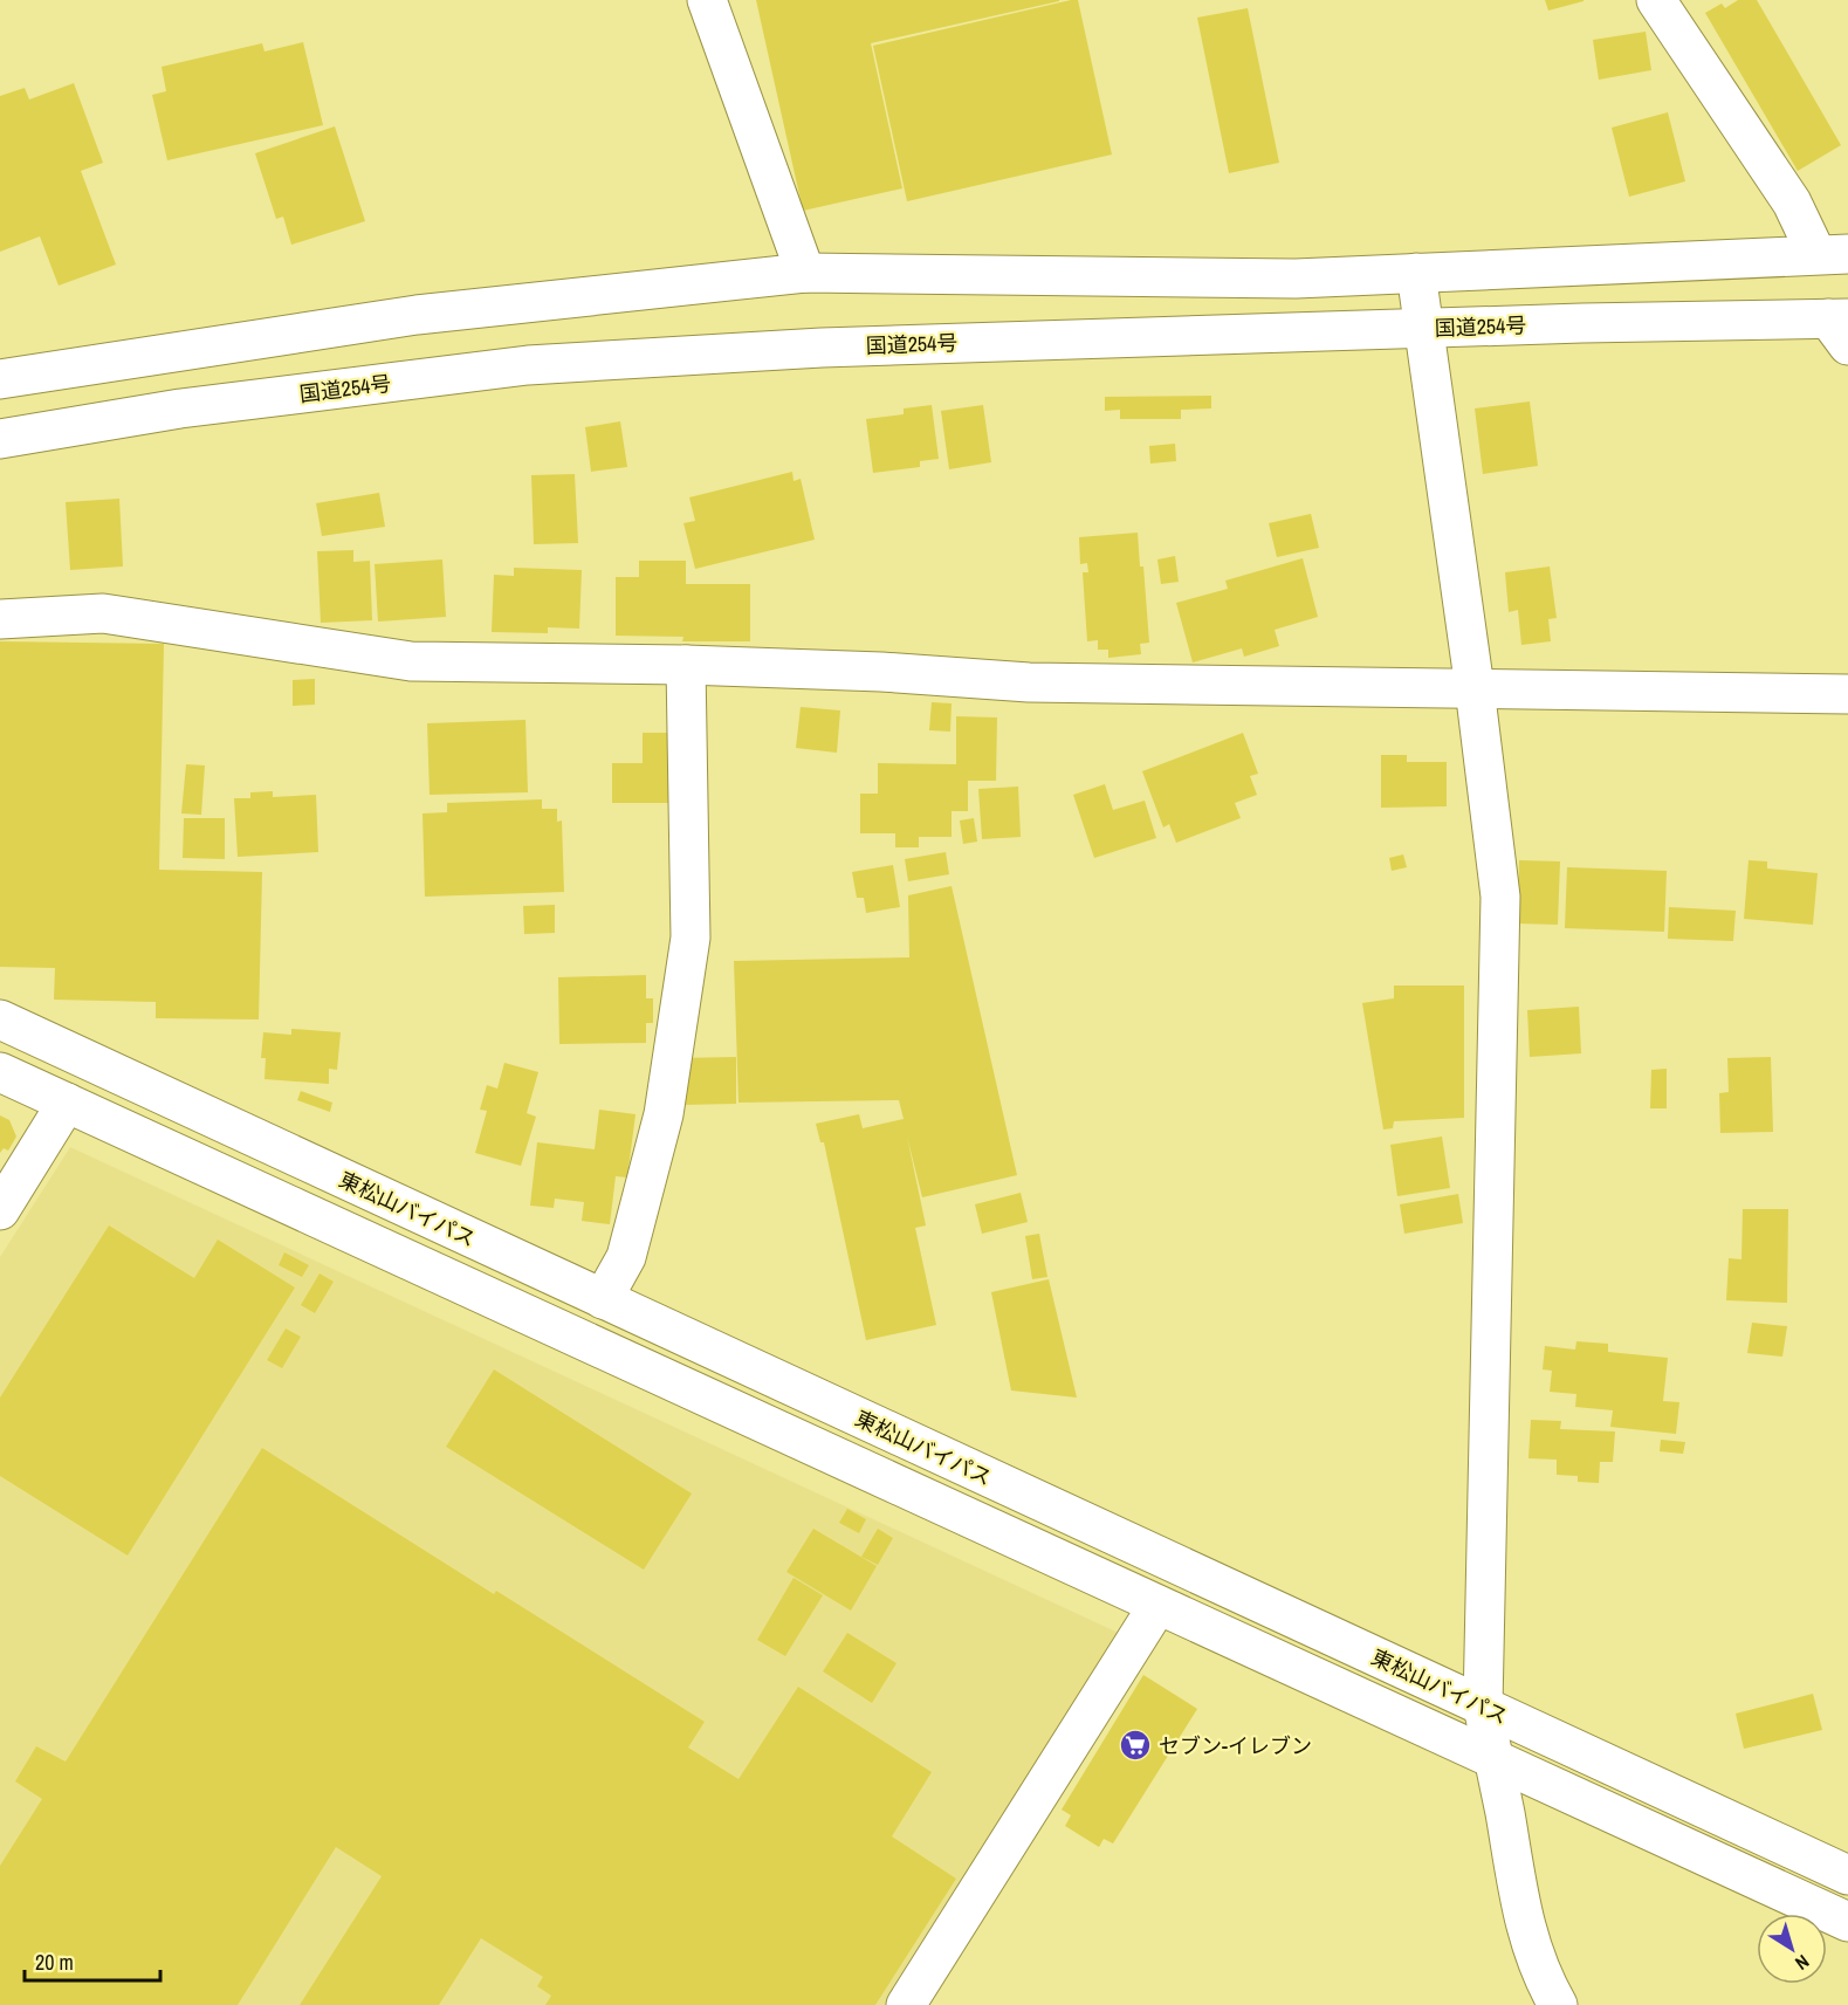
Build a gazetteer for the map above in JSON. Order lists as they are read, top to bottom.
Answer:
{
  "streets": {
    "main road": ["国道254号", "東松山バイパス"]
  },
  "places": {
    "supermarket": ["セブン-イレブン"]
  },
  "scale_bar": "20 m",
  "north": "bottom right"
}
